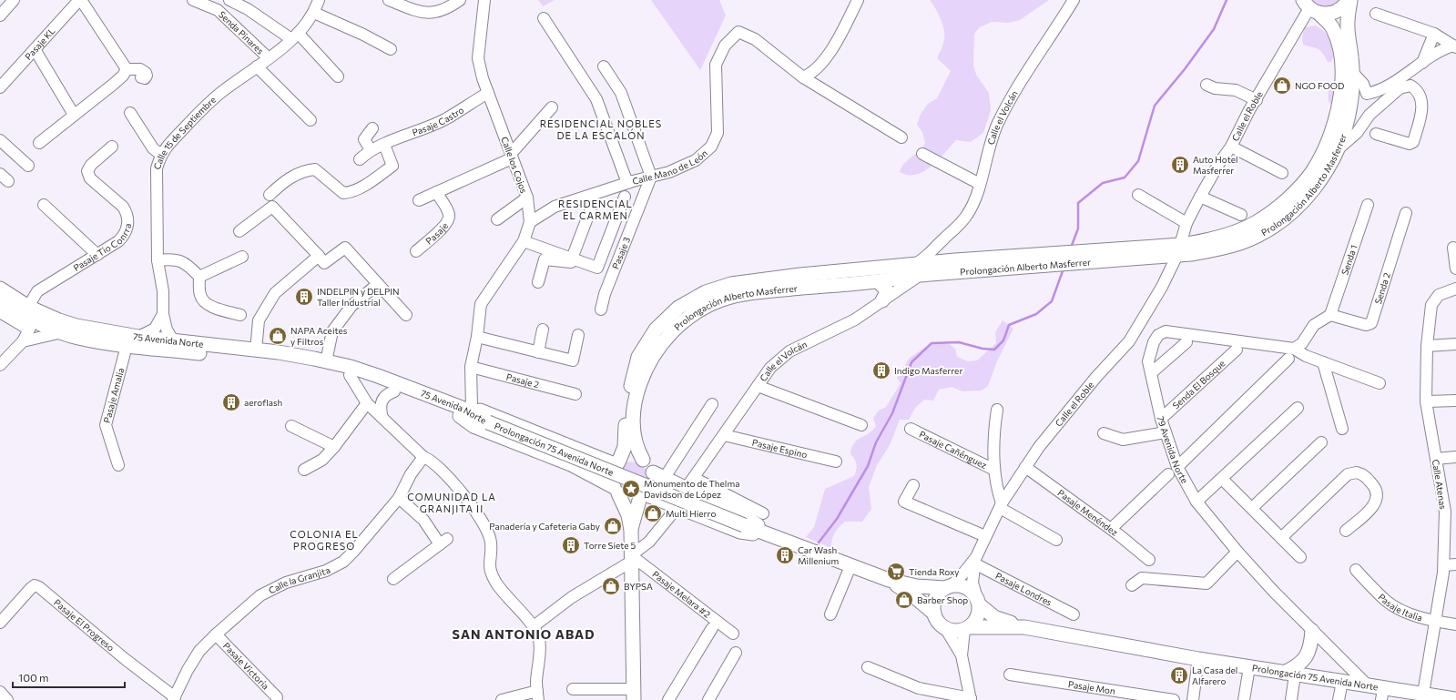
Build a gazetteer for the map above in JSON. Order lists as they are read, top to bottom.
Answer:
{
  "streets": {
    "main road": ["Prolongación Alberto Masferrer", "75 Avenida Norte", "Prolongación 75 Avenida Norte"],
    "street": [
      "Senda Pinares",
      "Pasaje KL",
      "Calle el Roble",
      "Calle el Volcán",
      "Pasaje Castro",
      "Calle 15 de Septiembre",
      "Calle los Cojos",
      "Calle Mano de León",
      "Pasaje",
      "Pasaje Tio Conrra",
      "Pasaje 3",
      "Senda 1",
      "Senda 2",
      "Pasaje 2",
      "Senda El Bosque",
      "Pasaje Amalia",
      "Pasaje Espino",
      "79 Avenida Norte",
      "Pasaje Cañénguez",
      "Calle Atenas",
      "Pasaje Menéndez",
      "Calle la Granjita",
      "Pasaje Londres",
      "Pasaje Melara #2",
      "Pasaje Italia",
      "Pasaje El Progreso",
      "Pasaje Victoria",
      "Pasaje Mon"
    ]
  },
  "crossings": [
    ["Senda Pinares", "Calle 15 de Septiembre"],
    ["Calle el Roble", "Prolongación Alberto Masferrer"],
    ["Calle el Roble", "Prolongación 75 Avenida Norte"],
    ["Calle el Roble", "Pasaje Menéndez"],
    ["Calle el Roble", "Pasaje Londres"],
    ["Calle el Volcán", "Prolongación Alberto Masferrer"],
    ["Calle el Volcán", "Pasaje Espino"],
    ["Pasaje Castro", "Calle los Cojos"],
    ["Calle 15 de Septiembre", "75 Avenida Norte"],
    ["Calle los Cojos", "Calle Mano de León"],
    ["Calle los Cojos", "75 Avenida Norte"],
    ["Calle los Cojos", "Pasaje 2"],
    ["Calle Mano de León", "Pasaje 3"],
    ["Pasaje Tio Conrra", "75 Avenida Norte"],
    ["Senda 1", "Senda 2"],
    ["75 Avenida Norte", "Pasaje Amalia"],
    ["75 Avenida Norte", "Prolongación 75 Avenida Norte"],
    ["Senda El Bosque", "79 Avenida Norte"],
    ["Prolongación 75 Avenida Norte", "79 Avenida Norte"],
    ["Prolongación 75 Avenida Norte", "Calle Atenas"],
    ["Calle Atenas", "Pasaje Italia"],
    ["Calle la Granjita", "Pasaje El Progreso"],
    ["Calle la Granjita", "Pasaje Victoria"]
  ],
  "districts": [
    "RESIDENCIAL NOBLES DE LA ESCALÓN",
    "RESIDENCIAL EL CARMEN",
    "COMUNIDAD LA GRANJITA II",
    "COLONIA EL PROGRESO",
    "SAN ANTONIO ABAD"
  ],
  "places": {
    "shop": [
      "NGO FOOD",
      "NAPA Aceites y Filtros",
      "Multi Hierro",
      "Panadería y Cafeteria Gaby",
      "BYPSA",
      "Barber Shop"
    ],
    "building": [
      "Auto Hotel Masferrer",
      "INDELPIN y DELPIN Taller Industrial",
      "Indigo Masferrer",
      "aeroflash",
      "Torre Siete 5",
      "Car Wash Millenium",
      "La Casa del Alfarero"
    ],
    "place": ["Monumento de Thelma Davidson de López"],
    "supermarket": ["Tienda Roxy"]
  },
  "scale_bar": "100 m"
}
